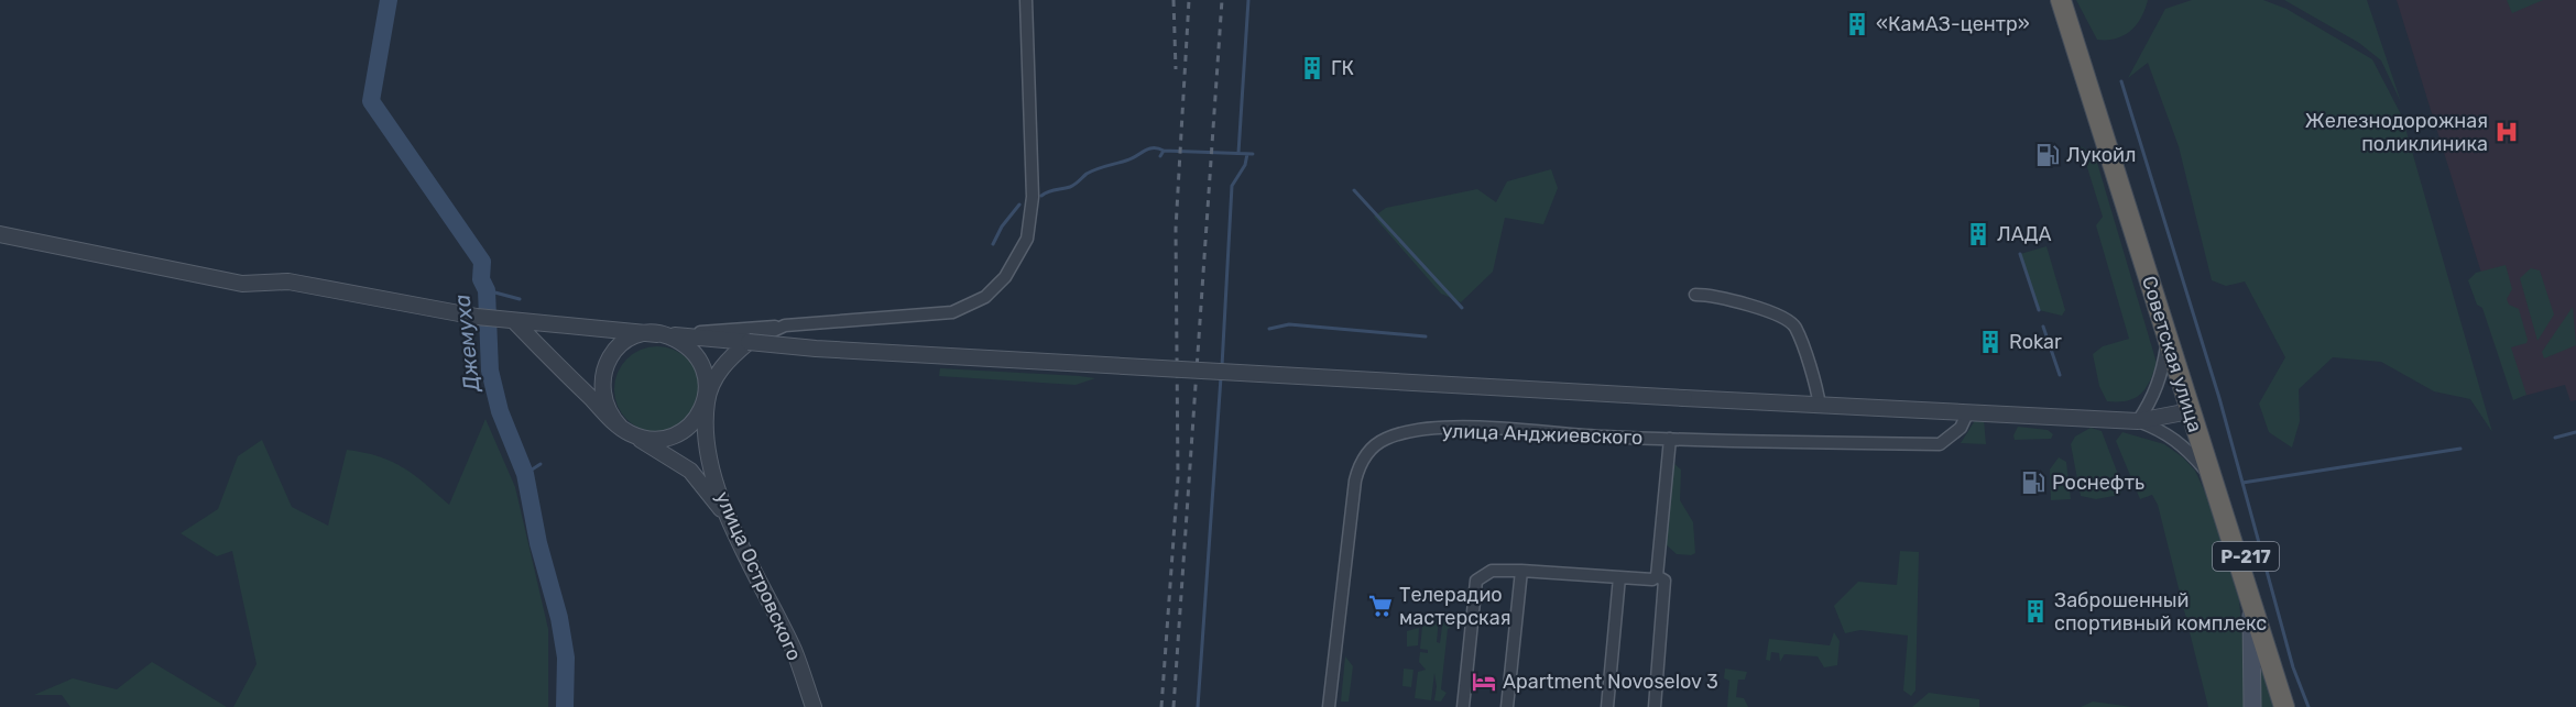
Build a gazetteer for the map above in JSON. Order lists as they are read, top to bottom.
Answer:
{
  "streets": {
    "highway": ["Советская улица", "Р-217"],
    "street": ["улица Анджиевского", "улица Островского"]
  },
  "crossings": [
    ["Советская улица", "Р-217"]
  ],
  "water": ["Джемуха"],
  "places": {
    "building": [
      "«КамАЗ-центр»",
      "ГК",
      "ЛАДА",
      "Rokar",
      "Заброшенный спортивный комплекс"
    ],
    "hospital": ["Железнодорожная поликлиника"],
    "fuel station": ["Лукойл", "Роснефть"],
    "supermarket": ["Телерадио мастерская"],
    "hotel": ["Apartment Novoselov 3"]
  }
}
